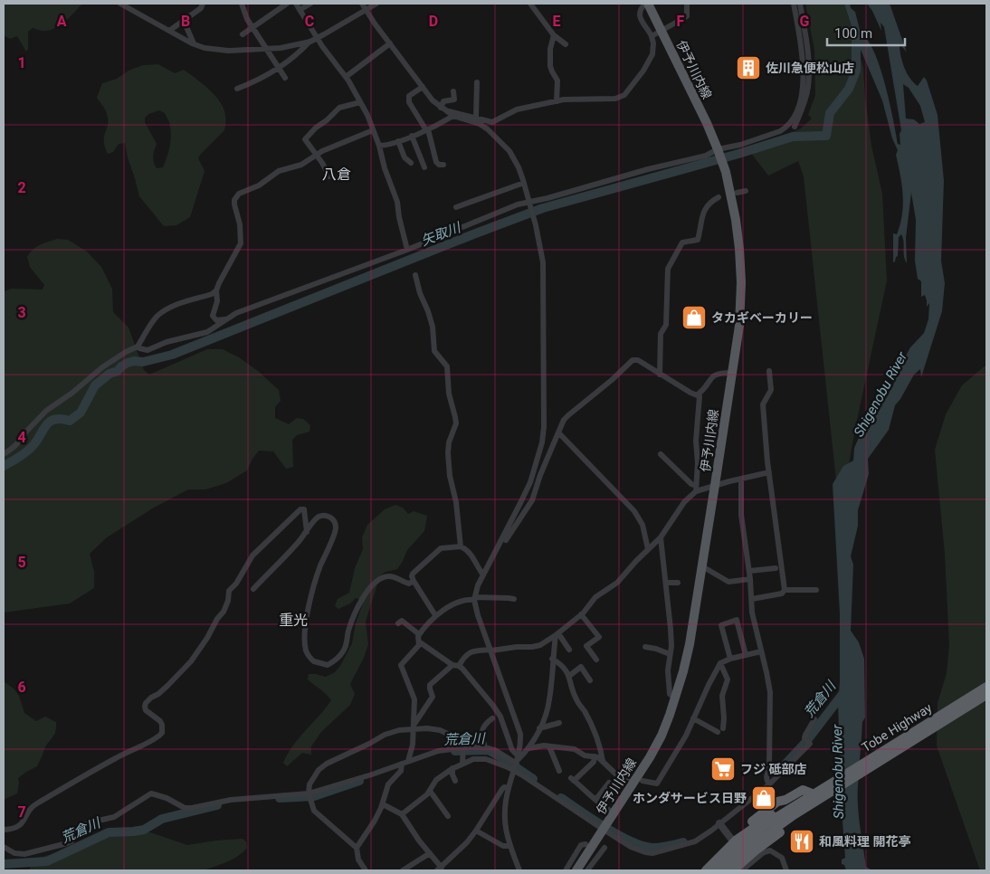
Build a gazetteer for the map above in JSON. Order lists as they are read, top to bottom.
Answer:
{
  "streets": {
    "highway": ["Tobe Highway"],
    "main road": ["伊予川内線"]
  },
  "districts": ["八倉", "重光"],
  "water": ["矢取川", "Shigenobu River", "荒倉川"],
  "places": {
    "building": ["佐川急便松山店"],
    "shop": ["タカギベーカリー", "ホンダサービス日野"],
    "supermarket": ["フジ 砥部店"],
    "restaurant": ["和風料理 開花亭"]
  },
  "scale_bar": "100 m",
  "grid": {
    "columns": [
      "A",
      "B",
      "C",
      "D",
      "E",
      "F",
      "G"
    ],
    "rows": [
      "1",
      "2",
      "3",
      "4",
      "5",
      "6",
      "7"
    ]
  }
}
